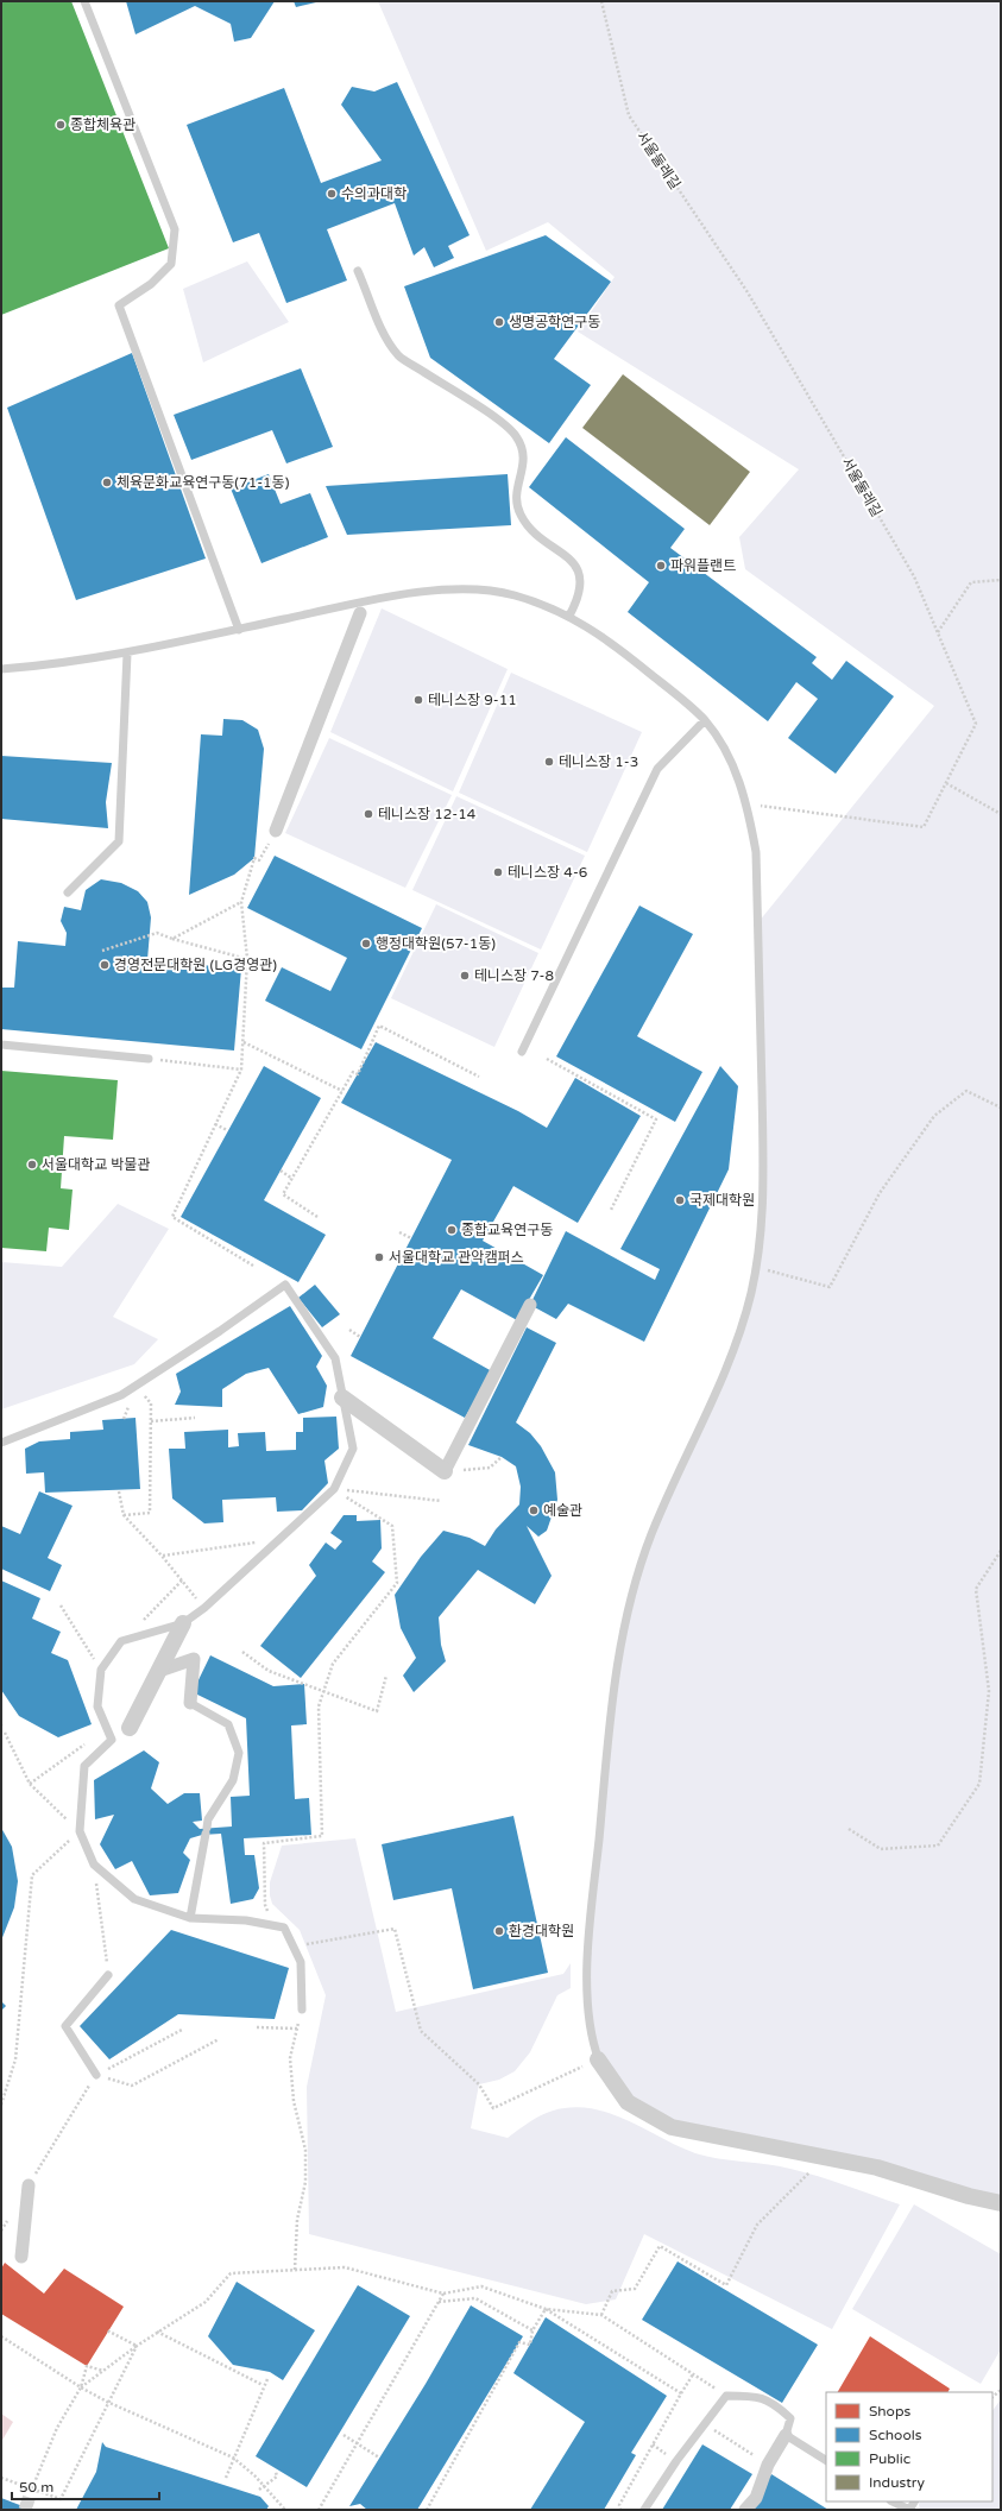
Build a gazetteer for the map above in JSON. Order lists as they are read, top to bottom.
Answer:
{
  "streets": {
    "path": ["서울둘레길"]
  },
  "places": [
    "종합체육관",
    "수의과대학",
    "생명공학연구동",
    "체육문화교육연구동(71-1동)",
    "파워플랜트",
    "테니스장 9-11",
    "테니스장 1-3",
    "테니스장 12-14",
    "테니스장 4-6",
    "행정대학원(57-1동)",
    "경영전문대학원 (LG경영관)",
    "테니스장 7-8",
    "서울대학교 박물관",
    "국제대학원",
    "종합교육연구동",
    "서울대학교 관악캠퍼스",
    "예술관",
    "환경대학원"
  ],
  "legend": [
    "Shops",
    "Schools",
    "Public",
    "Industry"
  ],
  "scale_bar": "50 m"
}
